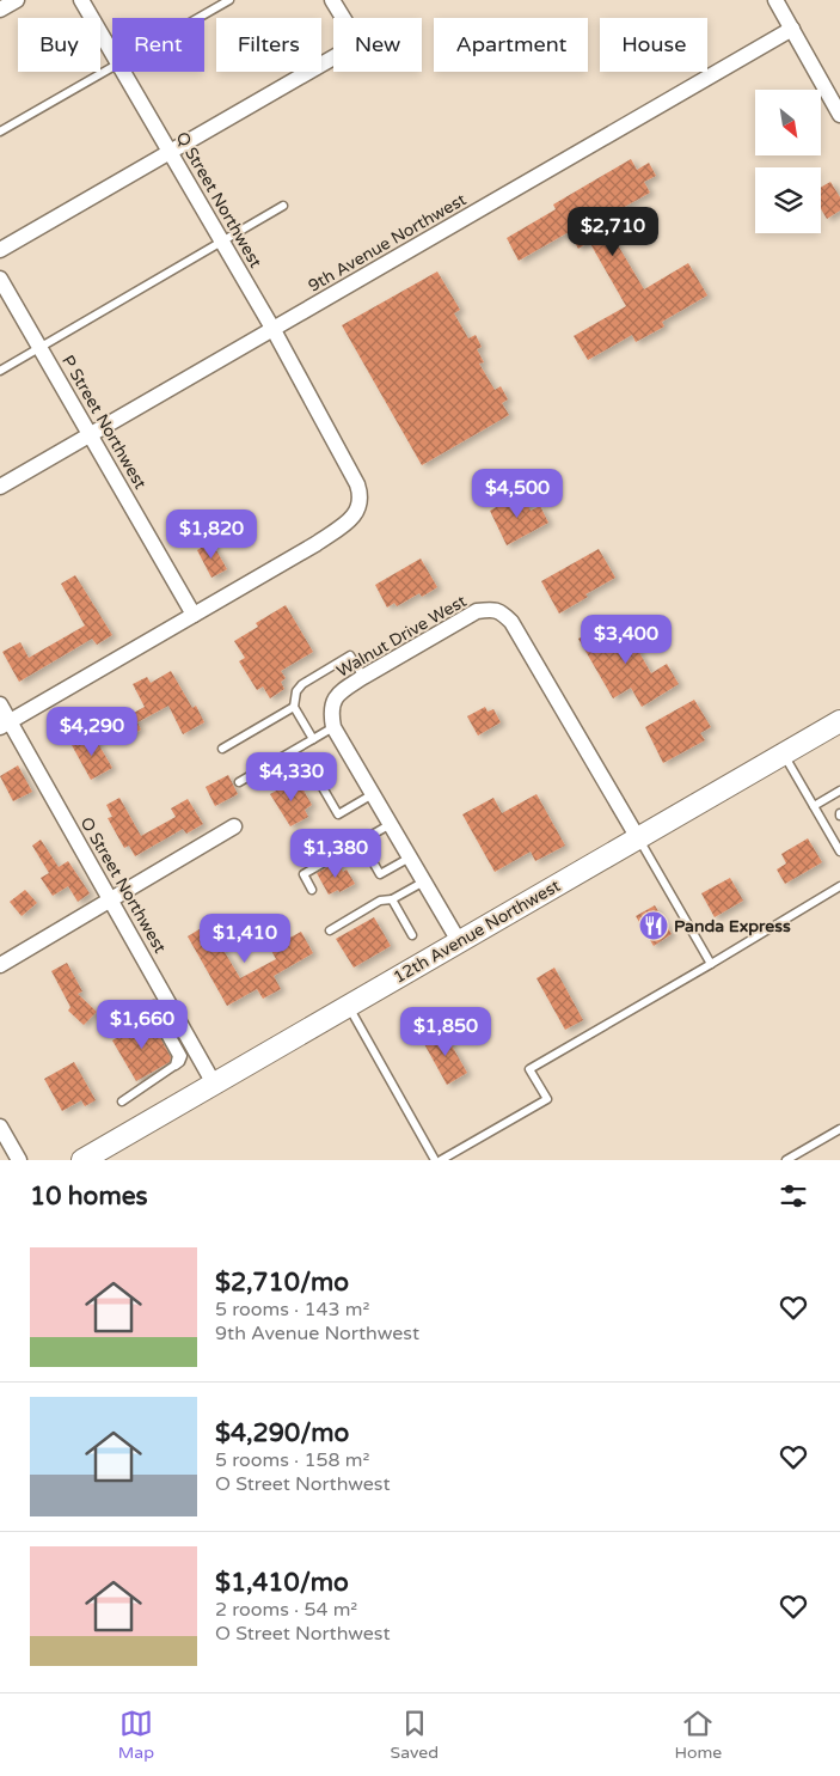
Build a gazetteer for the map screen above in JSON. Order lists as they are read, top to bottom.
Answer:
{
  "streets": {
    "main road": ["12th Avenue Northwest"],
    "street": [
      "Q Street Northwest",
      "9th Avenue Northwest",
      "P Street Northwest",
      "Walnut Drive West",
      "O Street Northwest"
    ]
  },
  "crossings": [
    ["Q Street Northwest", "9th Avenue Northwest"],
    ["Q Street Northwest", "P Street Northwest"],
    ["Q Street Northwest", "O Street Northwest"],
    ["9th Avenue Northwest", "P Street Northwest"],
    ["Walnut Drive West", "12th Avenue Northwest"],
    ["O Street Northwest", "12th Avenue Northwest"]
  ],
  "places": {
    "restaurant": ["Panda Express"]
  },
  "north": "bottom right",
  "page": {
    "chip": [
      "Buy",
      "Rent",
      "Filters",
      "New",
      "Apartment",
      "House"
    ],
    "price": [
      "$2,710",
      "$4,500",
      "$1,820",
      "$3,400",
      "$4,290",
      "$4,330",
      "$1,380",
      "$1,410",
      "$1,660",
      "$1,850"
    ],
    "heading": "10 homes",
    "list": [
      {
        "name": "$2,710/mo",
        "note": "5 rooms · 143 m² · 9th Avenue Northwest"
      },
      {
        "name": "$4,290/mo",
        "note": "5 rooms · 158 m² · O Street Northwest"
      },
      {
        "name": "$1,410/mo",
        "note": "2 rooms · 54 m² · O Street Northwest"
      }
    ],
    "tabs": ["Map", "Saved", "Home"]
  }
}
